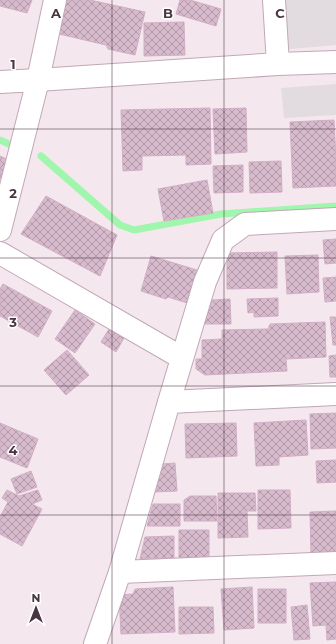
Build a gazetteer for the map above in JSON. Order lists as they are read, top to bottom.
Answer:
{
  "north": "top",
  "grid": {
    "columns": ["A", "B", "C"],
    "rows": [
      "1",
      "2",
      "3",
      "4"
    ]
  }
}
